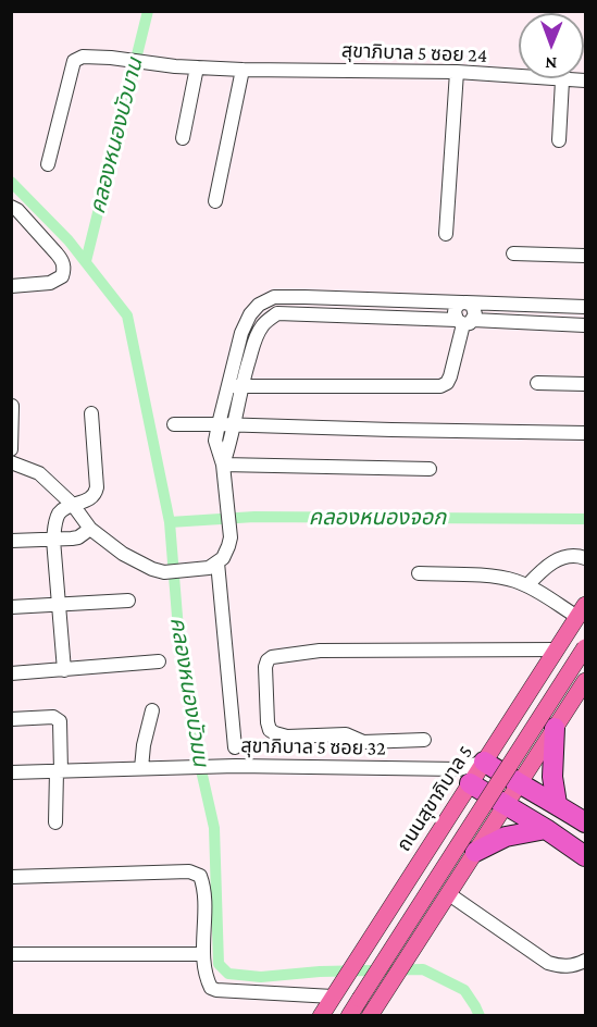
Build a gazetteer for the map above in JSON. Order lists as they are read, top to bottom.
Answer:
{
  "streets": {
    "main road": ["ถนนสุขาภิบาล 5"],
    "street": ["สุขาภิบาล 5 ซอย 24", "สุขาภิบาล 5 ซอย 32"]
  },
  "crossings": [
    ["สุขาภิบาล 5 ซอย 32", "ถนนสุขาภิบาล 5"]
  ],
  "water": ["คลองหนองบัวบาน", "คลองหนองจอก", "คลองหนองบัวมน"],
  "north": "bottom"
}
